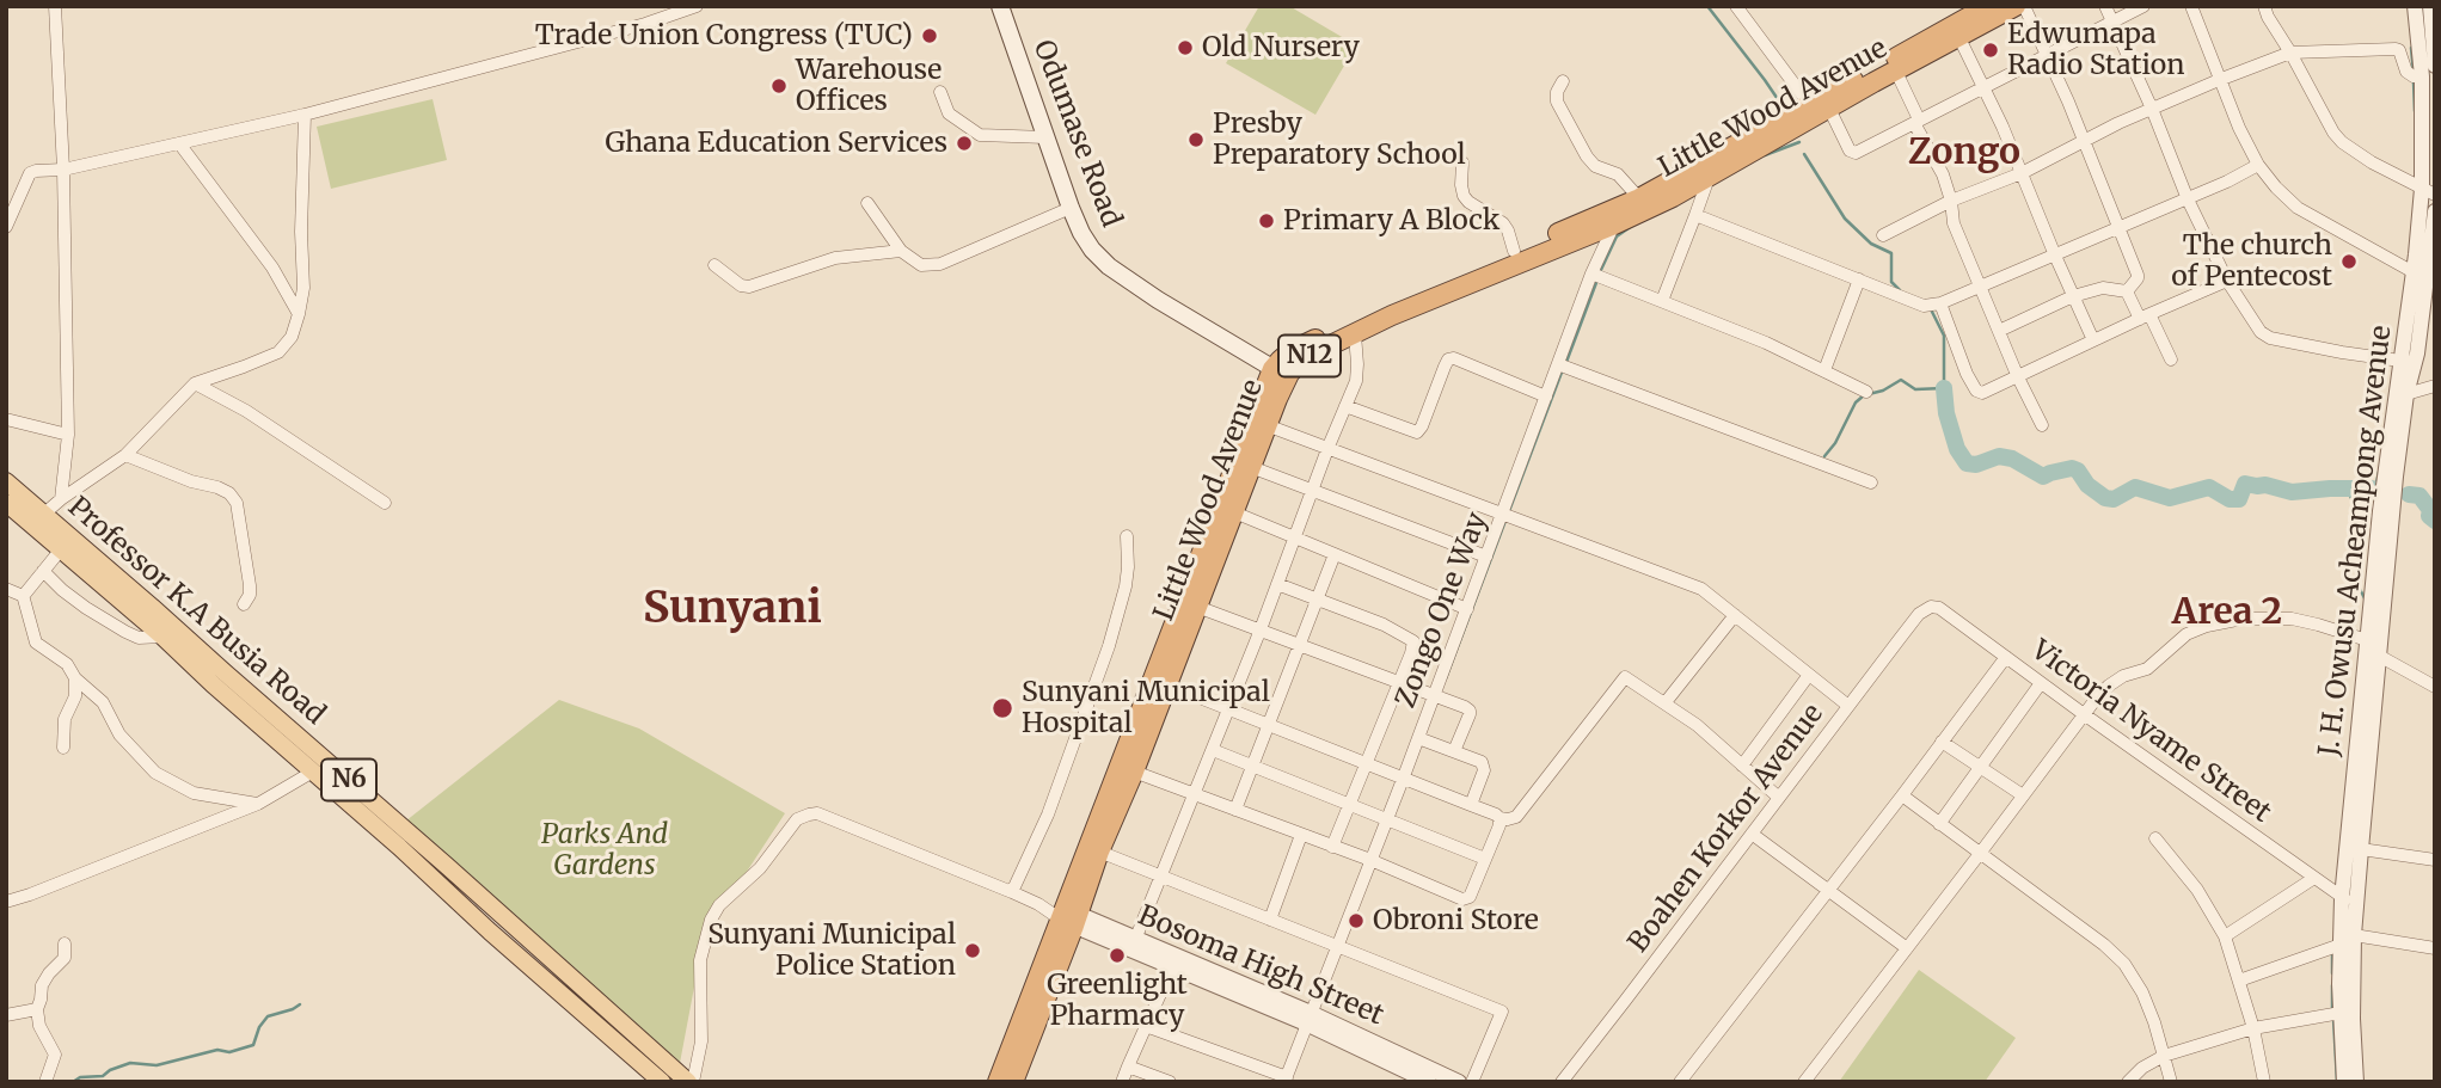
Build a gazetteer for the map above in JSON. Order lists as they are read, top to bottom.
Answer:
{
  "streets": {
    "highway": ["Little Wood Avenue", "N12"],
    "main road": ["Odumase Road", "Professor K.A Busia Road", "N6"],
    "street": [
      "J. H. Owusu Acheampong Avenue",
      "Zongo One Way",
      "Victoria Nyame Street",
      "Boahen Korkor Avenue",
      "Bosoma High Street"
    ]
  },
  "crossings": [
    ["Little Wood Avenue", "Odumase Road"],
    ["Little Wood Avenue", "Zongo One Way"],
    ["Little Wood Avenue", "Bosoma High Street"],
    ["J. H. Owusu Acheampong Avenue", "Victoria Nyame Street"],
    ["Zongo One Way", "Bosoma High Street"],
    ["Professor K.A Busia Road", "Bosoma High Street"],
    ["Victoria Nyame Street", "Boahen Korkor Avenue"]
  ],
  "districts": ["Zongo", "Sunyani", "Area 2"],
  "parks": ["Parks And Gardens"],
  "places": [
    "Trade Union Congress (TUC)",
    "Old Nursery",
    "Edwumapa Radio Station",
    "Warehouse Offices",
    "Presby Preparatory School",
    "Ghana Education Services",
    "Primary A Block",
    "The church of Pentecost",
    "Sunyani Municipal Hospital",
    "Obroni Store",
    "Sunyani Municipal Police Station",
    "Greenlight Pharmacy"
  ]
}
